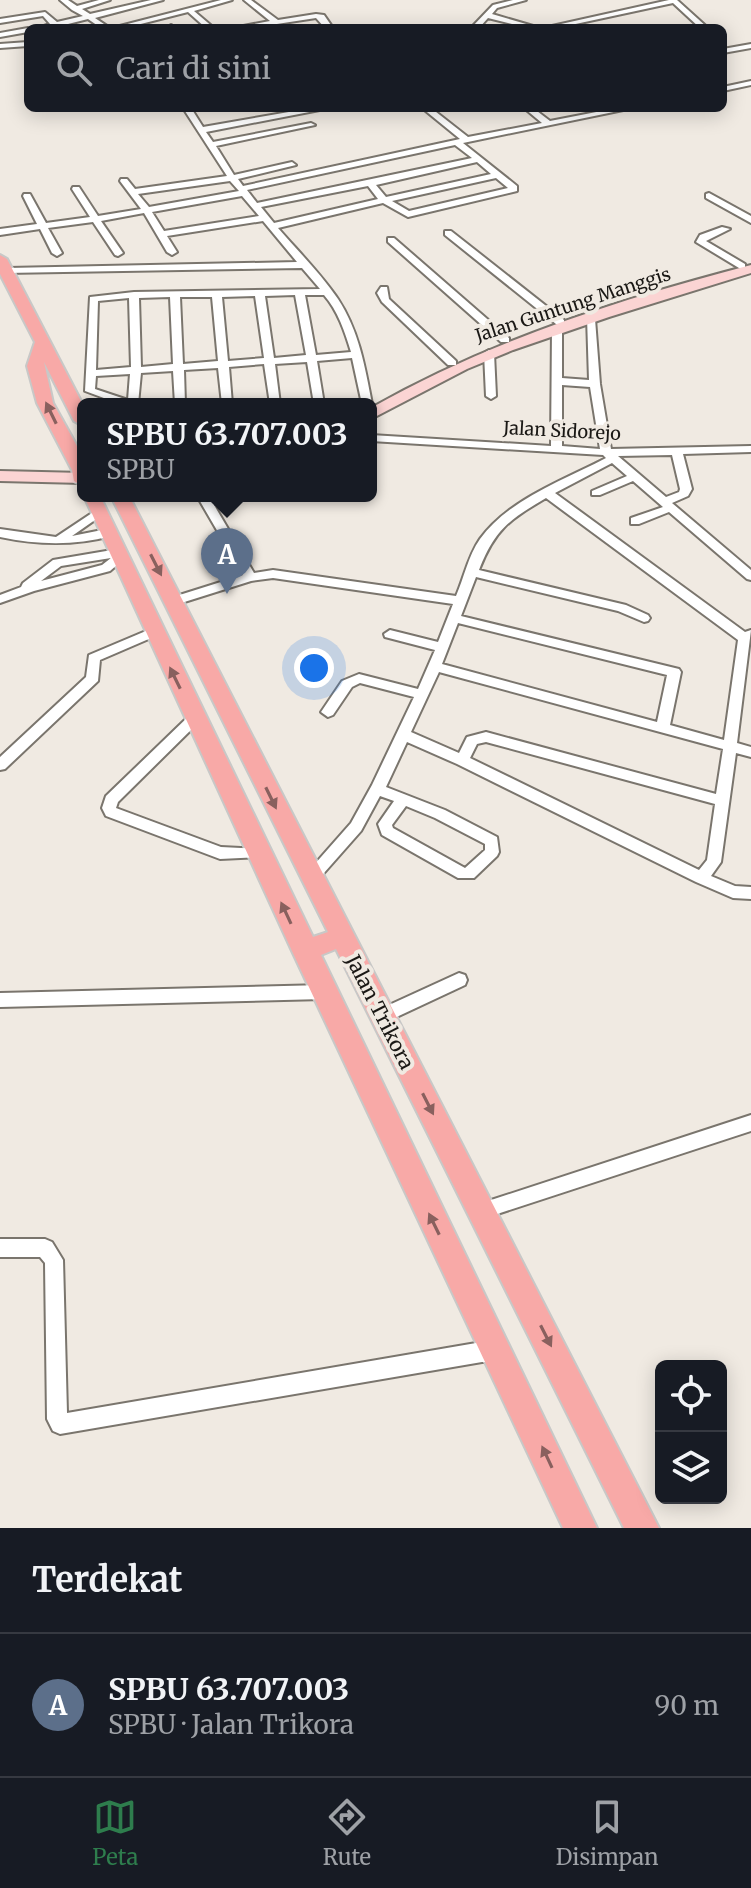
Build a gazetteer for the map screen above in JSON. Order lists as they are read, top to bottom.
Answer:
{
  "streets": {
    "main road": ["Jalan Trikora"],
    "street": ["Jalan Guntung Manggis", "Jalan Sidorejo"]
  },
  "page": {
    "search": "Cari di sini",
    "popup": ["SPBU 63.707.003", "SPBU"],
    "pins": "A",
    "heading": "Terdekat",
    "list": [
      {
        "mark": "A",
        "name": "SPBU 63.707.003",
        "note": "SPBU · Jalan Trikora",
        "value": "90 m"
      }
    ],
    "nav": ["Peta", "Rute", "Disimpan"]
  }
}
